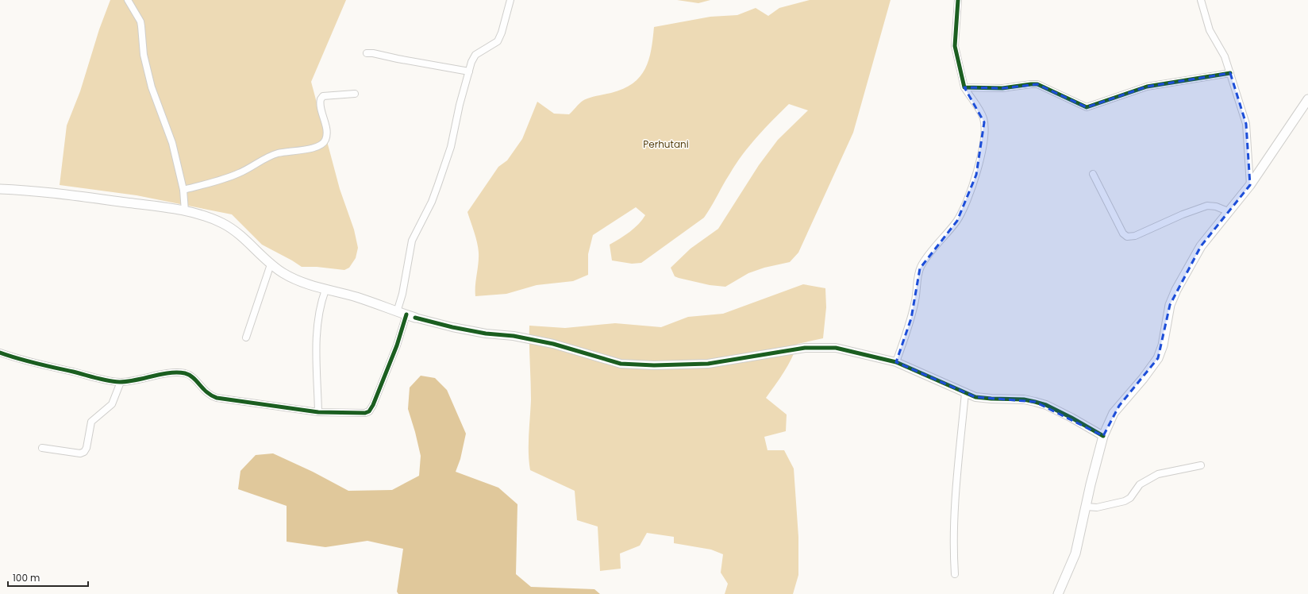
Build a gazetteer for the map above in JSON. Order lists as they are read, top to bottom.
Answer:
{
  "parks": ["Perhutani"],
  "scale_bar": "100 m"
}
